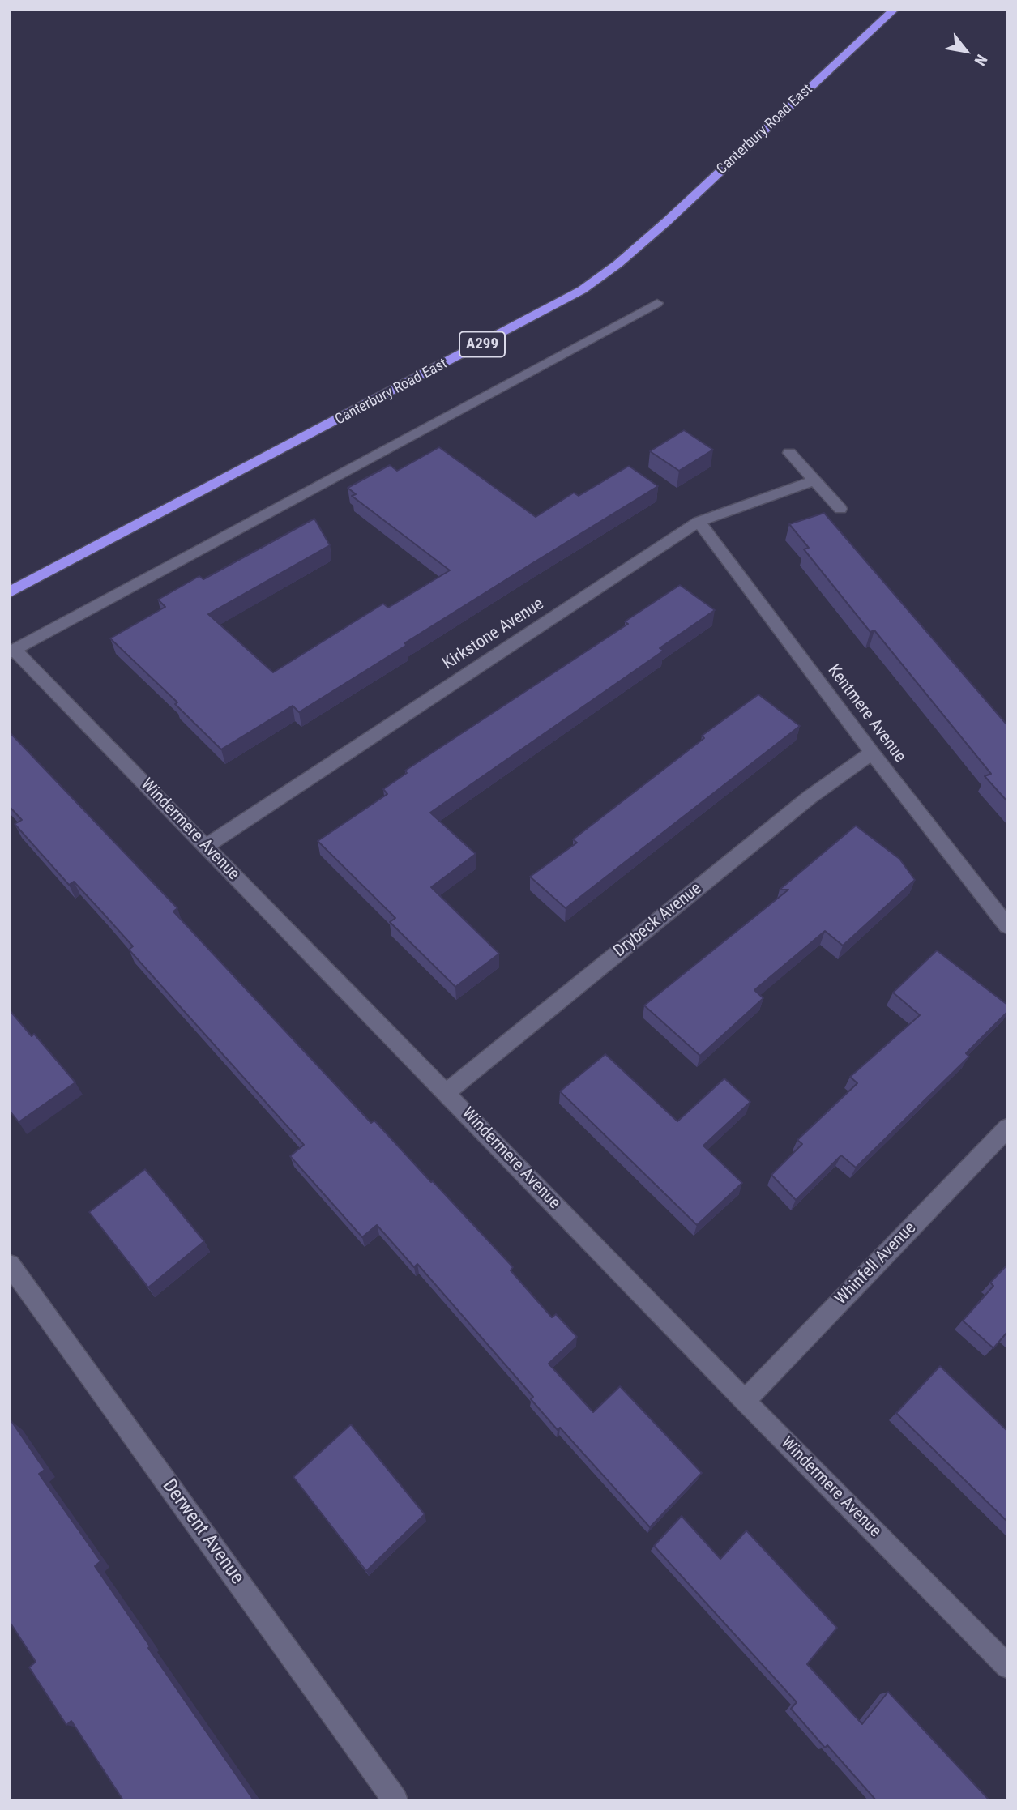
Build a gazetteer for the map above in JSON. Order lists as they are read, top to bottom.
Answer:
{
  "streets": {
    "highway": ["Canterbury Road East", "A299"],
    "street": [
      "Kirkstone Avenue",
      "Kentmere Avenue",
      "Windermere Avenue",
      "Drybeck Avenue",
      "Whinfell Avenue",
      "Derwent Avenue"
    ]
  },
  "crossings": [
    ["Kirkstone Avenue", "Kentmere Avenue"],
    ["Kirkstone Avenue", "Windermere Avenue"],
    ["Kentmere Avenue", "Drybeck Avenue"],
    ["Windermere Avenue", "Drybeck Avenue"],
    ["Windermere Avenue", "Whinfell Avenue"]
  ],
  "north": "bottom right"
}
